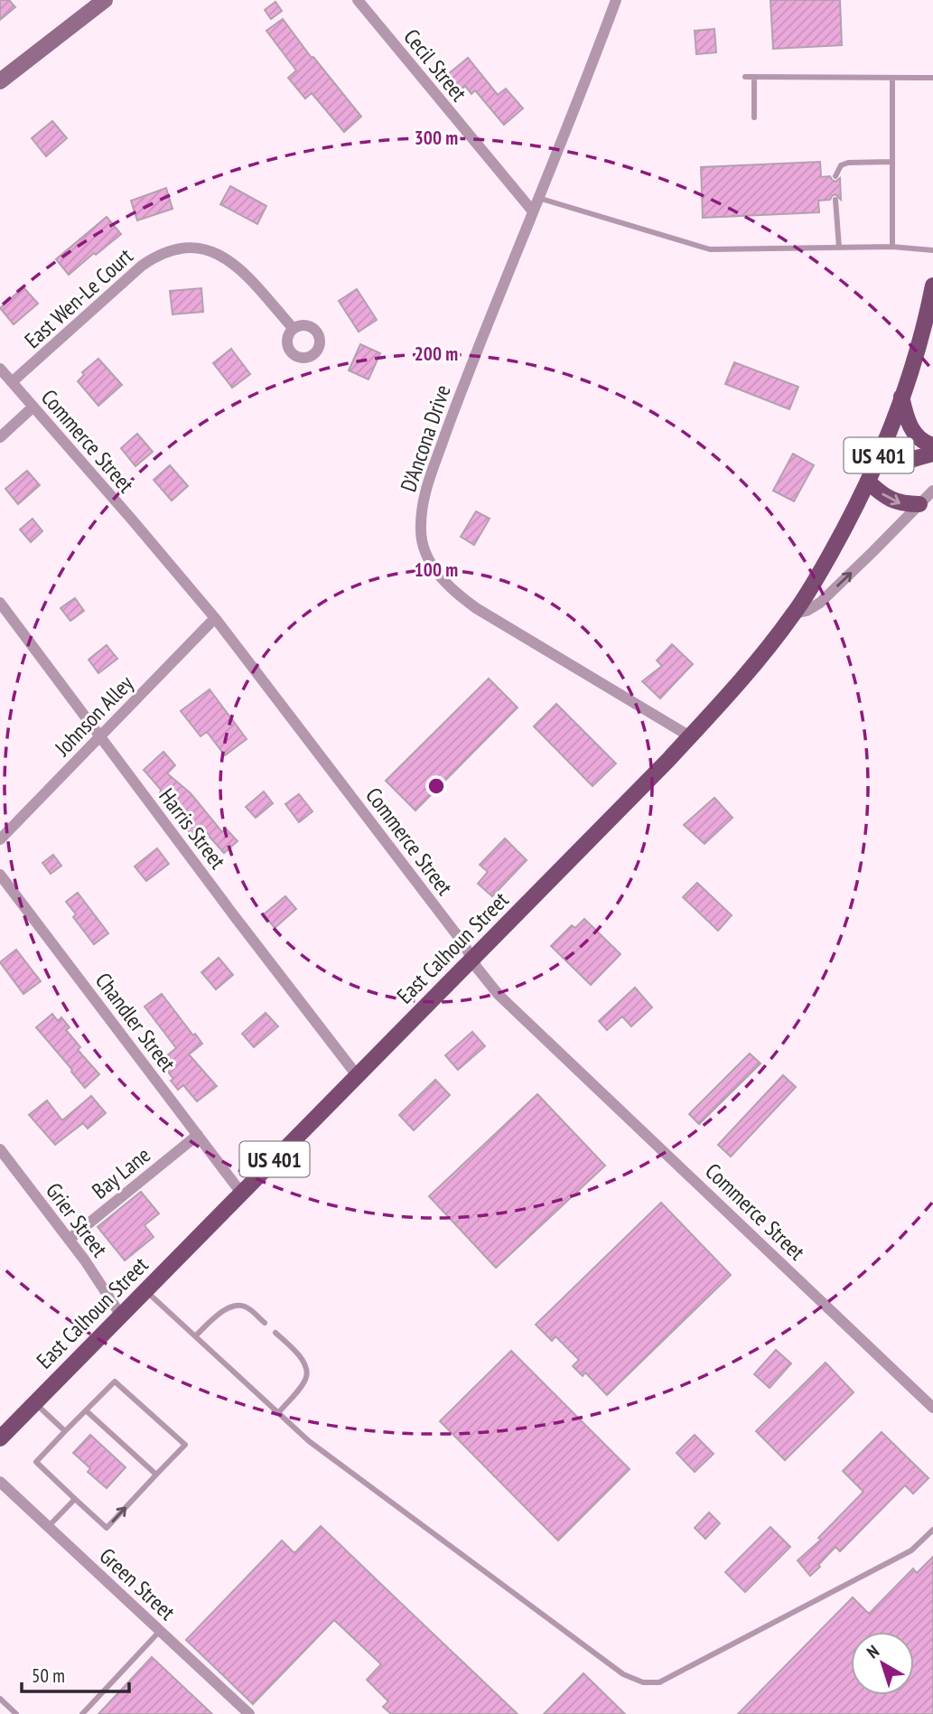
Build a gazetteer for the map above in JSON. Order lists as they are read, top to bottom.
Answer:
{
  "streets": {
    "main road": ["US 401", "East Calhoun Street"],
    "street": [
      "Cecil Street",
      "East Wen-Le Court",
      "D'Ancona Drive",
      "Commerce Street",
      "Johnson Alley",
      "Harris Street",
      "Chandler Street",
      "Bay Lane",
      "Grier Street",
      "Green Street"
    ]
  },
  "crossings": [
    ["Cecil Street", "D'Ancona Drive"],
    ["East Wen-Le Court", "Commerce Street"],
    ["D'Ancona Drive", "East Calhoun Street"],
    ["Commerce Street", "Johnson Alley"],
    ["Commerce Street", "East Calhoun Street"],
    ["US 401", "East Calhoun Street"],
    ["Johnson Alley", "Harris Street"],
    ["Harris Street", "East Calhoun Street"],
    ["East Calhoun Street", "Chandler Street"],
    ["East Calhoun Street", "Grier Street"],
    ["Chandler Street", "Bay Lane"],
    ["Bay Lane", "Grier Street"]
  ],
  "scale_bar": "50 m",
  "north": "top left",
  "rings": ["300 m", "200 m", "100 m"]
}
